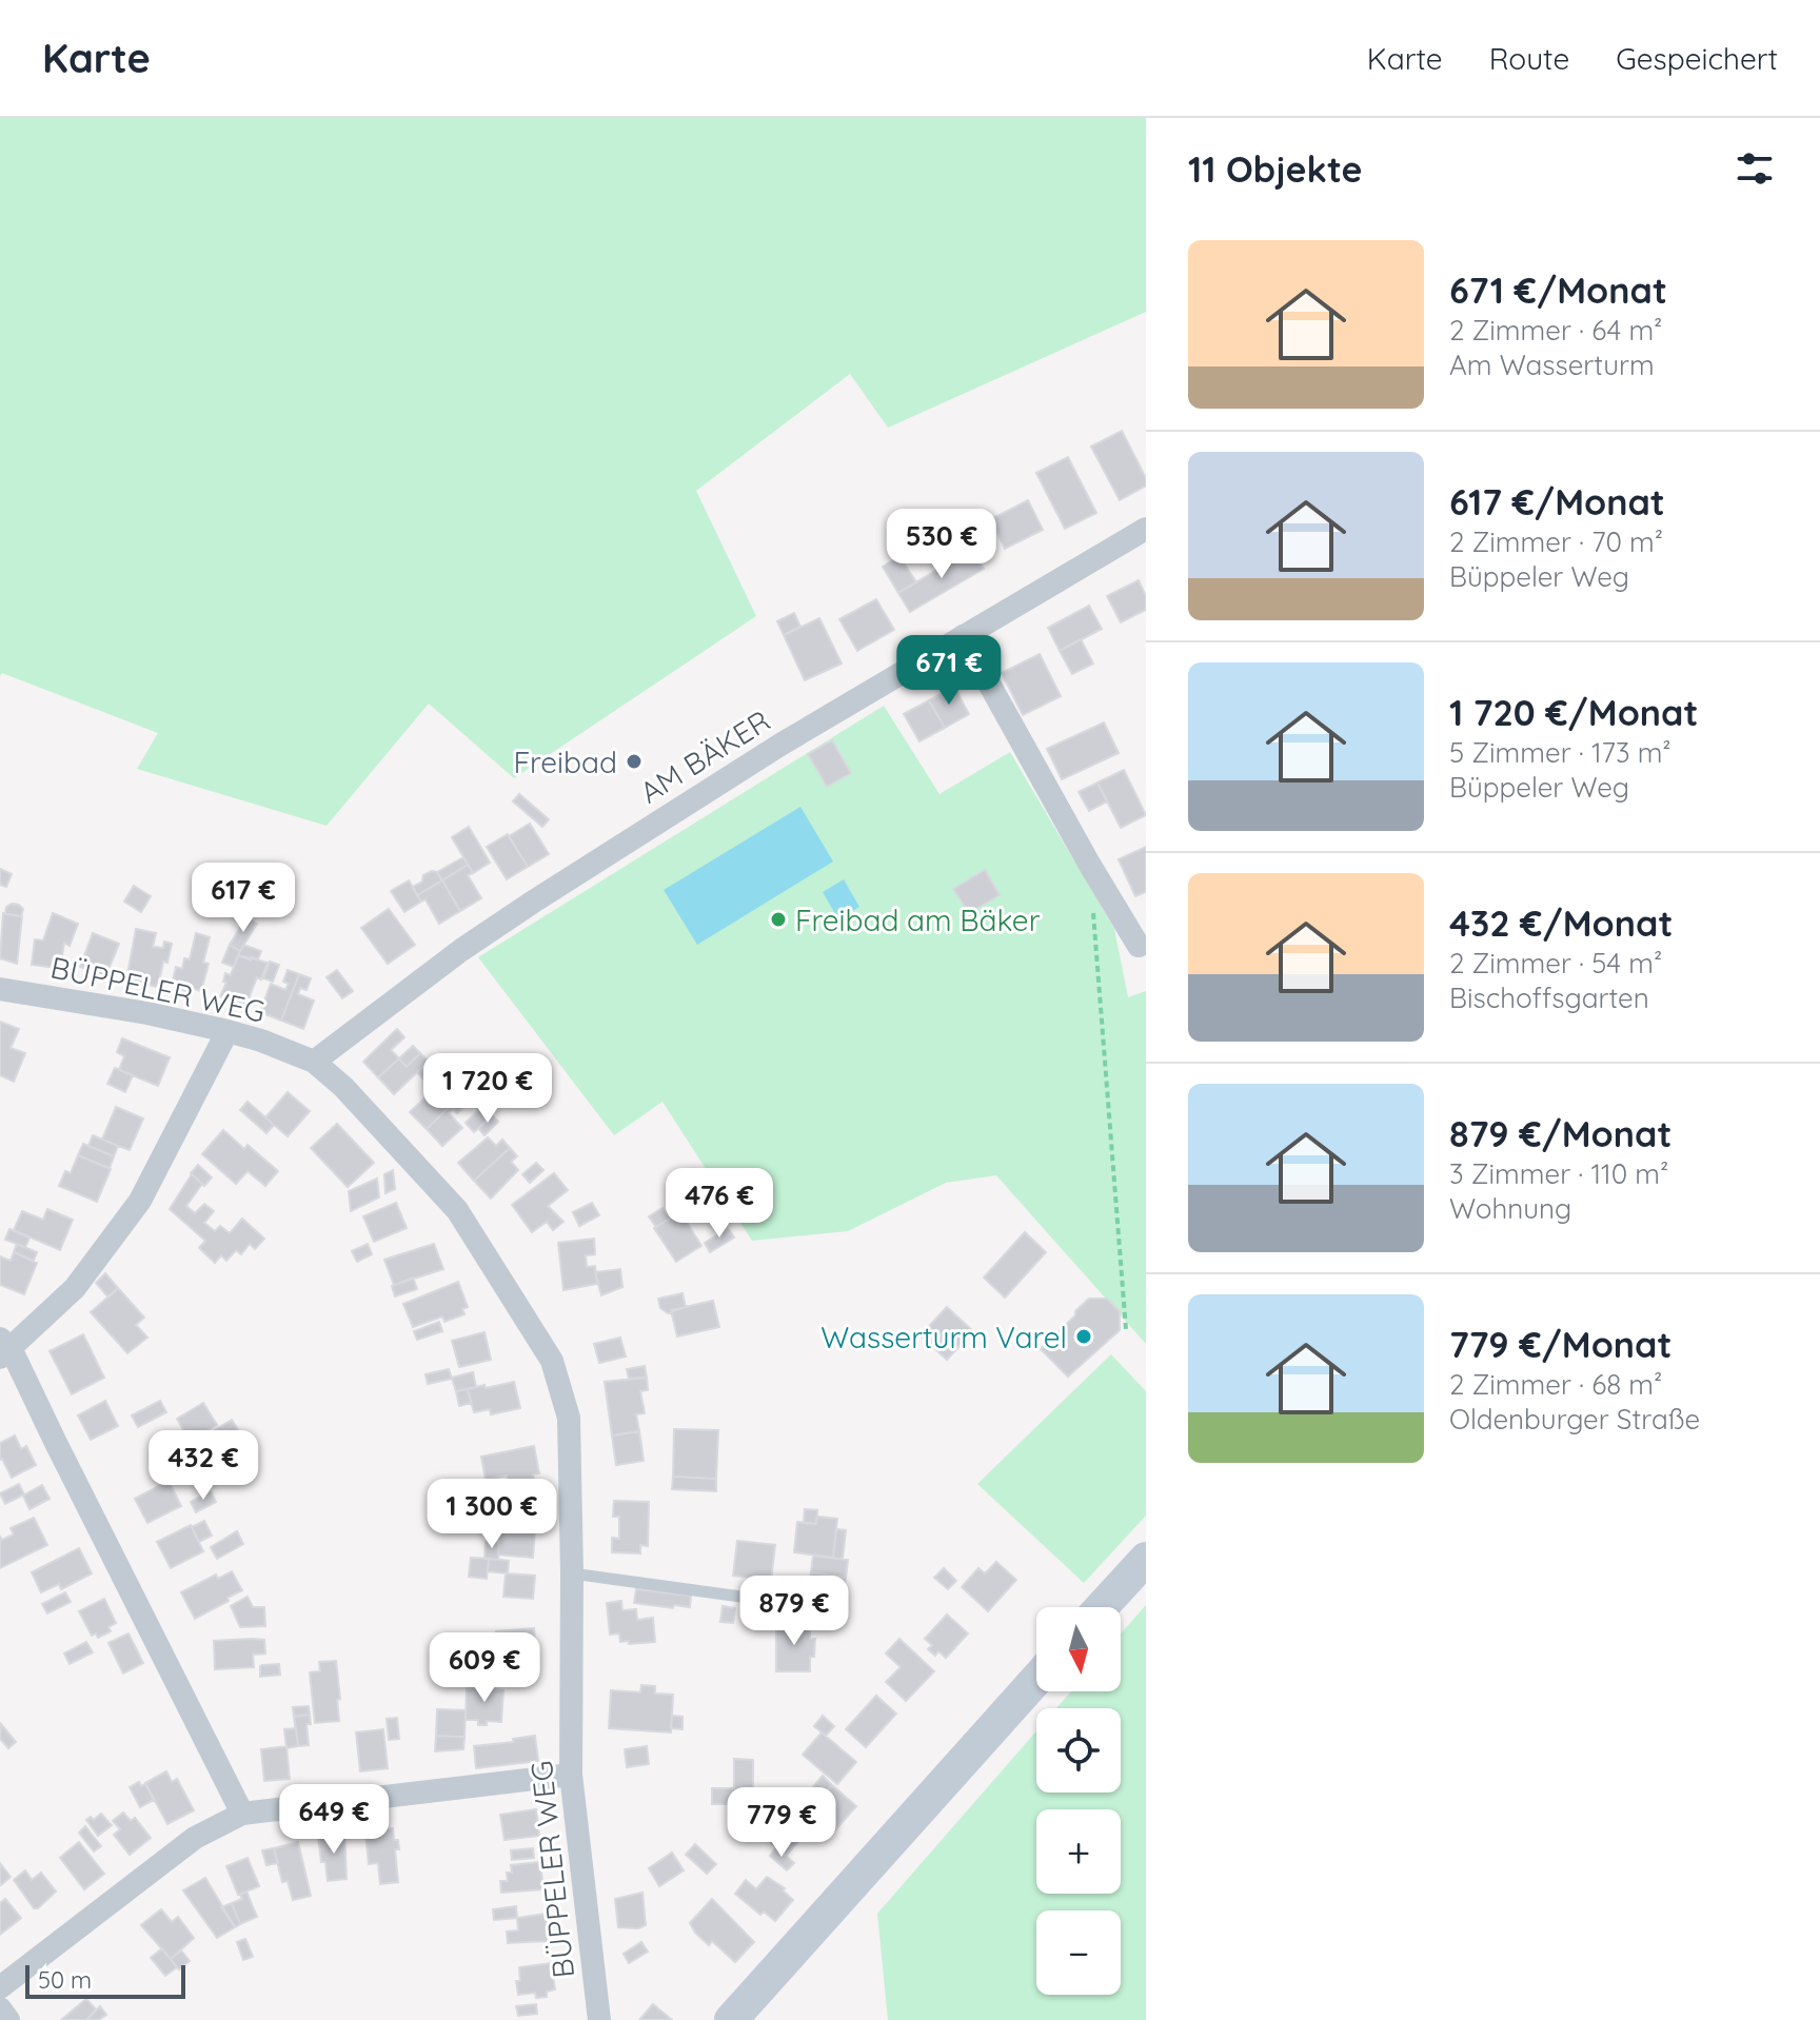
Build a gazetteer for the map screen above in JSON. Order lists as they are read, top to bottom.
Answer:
{
  "streets": {
    "street": ["AM BÄKER", "BÜPPELER WEG"]
  },
  "crossings": [
    ["AM BÄKER", "BÜPPELER WEG"]
  ],
  "places": ["Freibad", "Freibad am Bäker", "Wasserturm Varel"],
  "scale_bar": "50 m",
  "north": "bottom",
  "page": {
    "header": "Karte",
    "nav": ["Karte", "Route", "Gespeichert"],
    "heading": "11 Objekte",
    "list": [
      {
        "name": "671 €/Monat",
        "note": "2 Zimmer · 64 m² · Am Wasserturm"
      },
      {
        "name": "617 €/Monat",
        "note": "2 Zimmer · 70 m² · Büppeler Weg"
      },
      {
        "name": "1 720 €/Monat",
        "note": "5 Zimmer · 173 m² · Büppeler Weg"
      },
      {
        "name": "432 €/Monat",
        "note": "2 Zimmer · 54 m² · Bischoffsgarten"
      },
      {
        "name": "879 €/Monat",
        "note": "3 Zimmer · 110 m² · Wohnung"
      },
      {
        "name": "779 €/Monat",
        "note": "2 Zimmer · 68 m² · Oldenburger Straße"
      }
    ],
    "price": [
      "530 €",
      "671 €",
      "617 €",
      "1 720 €",
      "476 €",
      "432 €",
      "1 300 €",
      "879 €",
      "609 €",
      "649 €",
      "779 €"
    ],
    "map_buttons": ["+", "−"],
    "scale": "50 m"
  }
}
